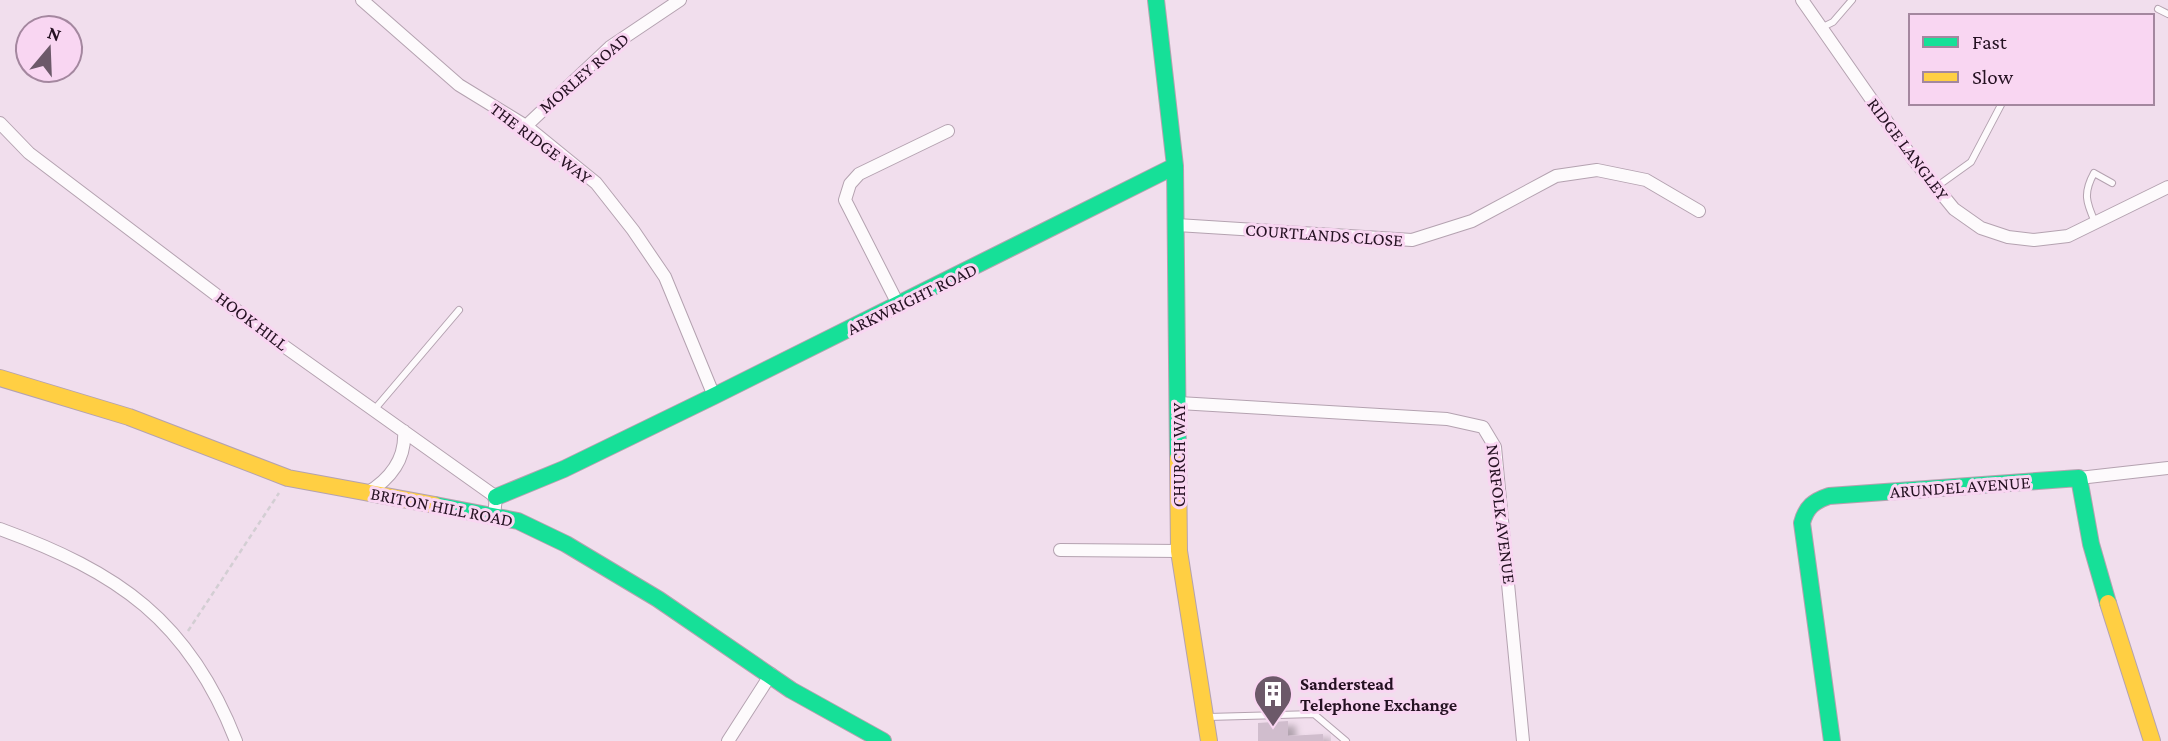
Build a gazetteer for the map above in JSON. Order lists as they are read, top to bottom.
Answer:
{
  "streets": {
    "street": [
      "MORLEY ROAD",
      "THE RIDGE WAY",
      "RIDGE LANGLEY",
      "COURTLANDS CLOSE",
      "ARKWRIGHT ROAD",
      "HOOK HILL",
      "CHURCH WAY",
      "ARUNDEL AVENUE",
      "BRITON HILL ROAD",
      "NORFOLK AVENUE"
    ]
  },
  "crossings": [
    ["MORLEY ROAD", "THE RIDGE WAY"],
    ["THE RIDGE WAY", "ARKWRIGHT ROAD"],
    ["COURTLANDS CLOSE", "CHURCH WAY"],
    ["ARKWRIGHT ROAD", "HOOK HILL"],
    ["ARKWRIGHT ROAD", "CHURCH WAY"],
    ["CHURCH WAY", "NORFOLK AVENUE"]
  ],
  "places": {
    "building": ["Sanderstead Telephone Exchange"]
  },
  "legend": ["Fast", "Slow"],
  "north": "top"
}
